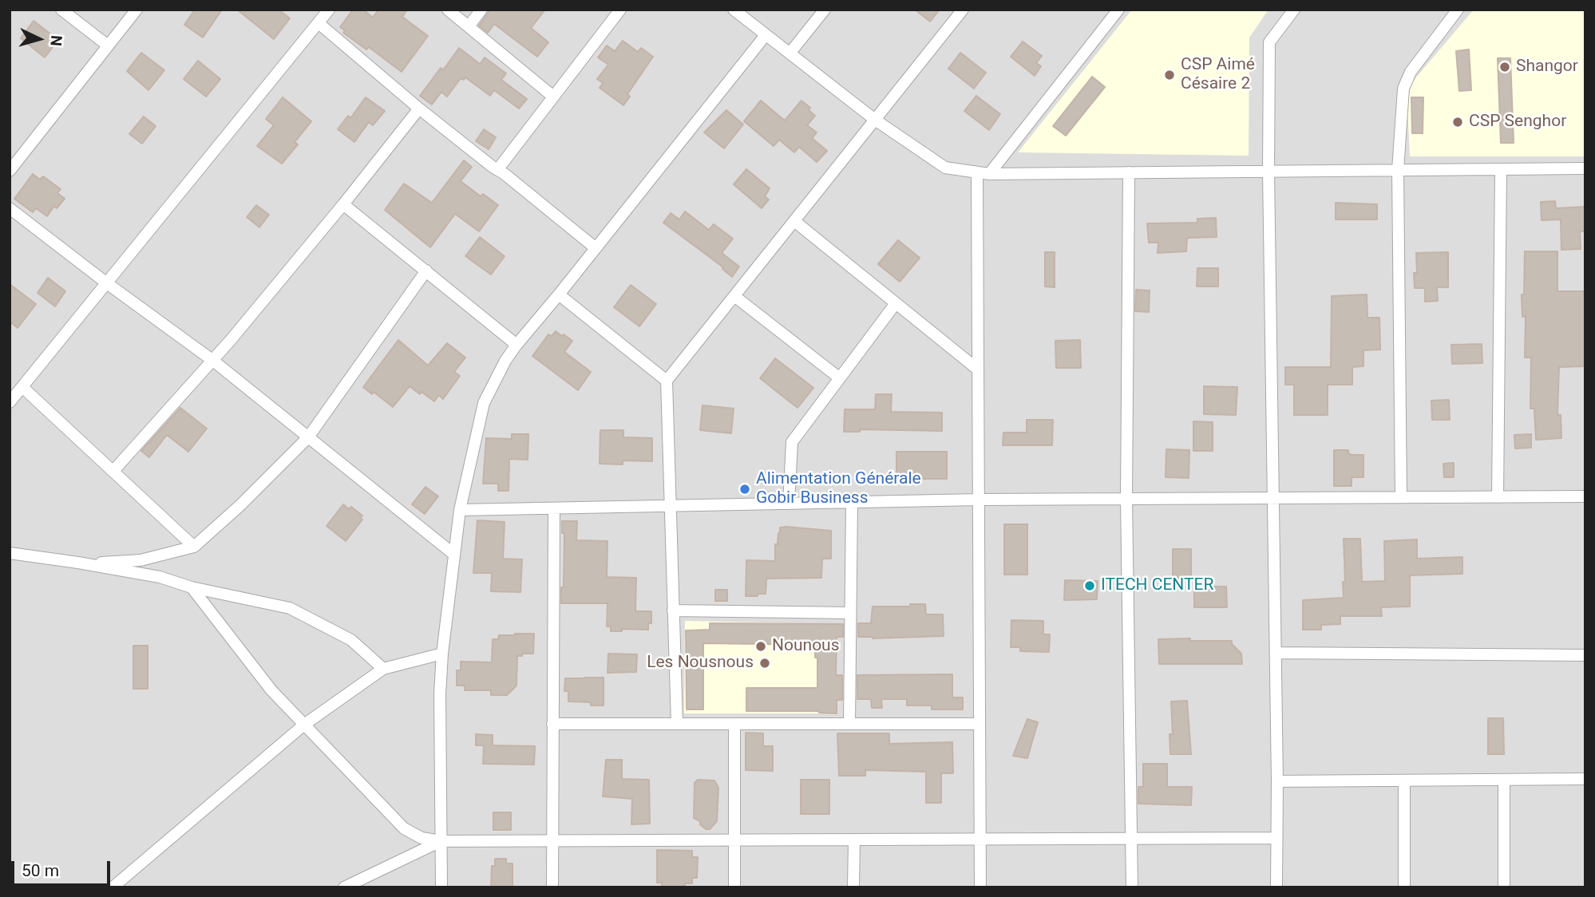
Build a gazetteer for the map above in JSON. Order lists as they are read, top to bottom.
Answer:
{
  "places": [
    "Shangor",
    "CSP Aimé Césaire 2",
    "CSP Senghor",
    "Alimentation Générale Gobir Business",
    "ITECH CENTER",
    "Nounous",
    "Les Nousnous"
  ],
  "scale_bar": "50 m",
  "north": "right"
}
